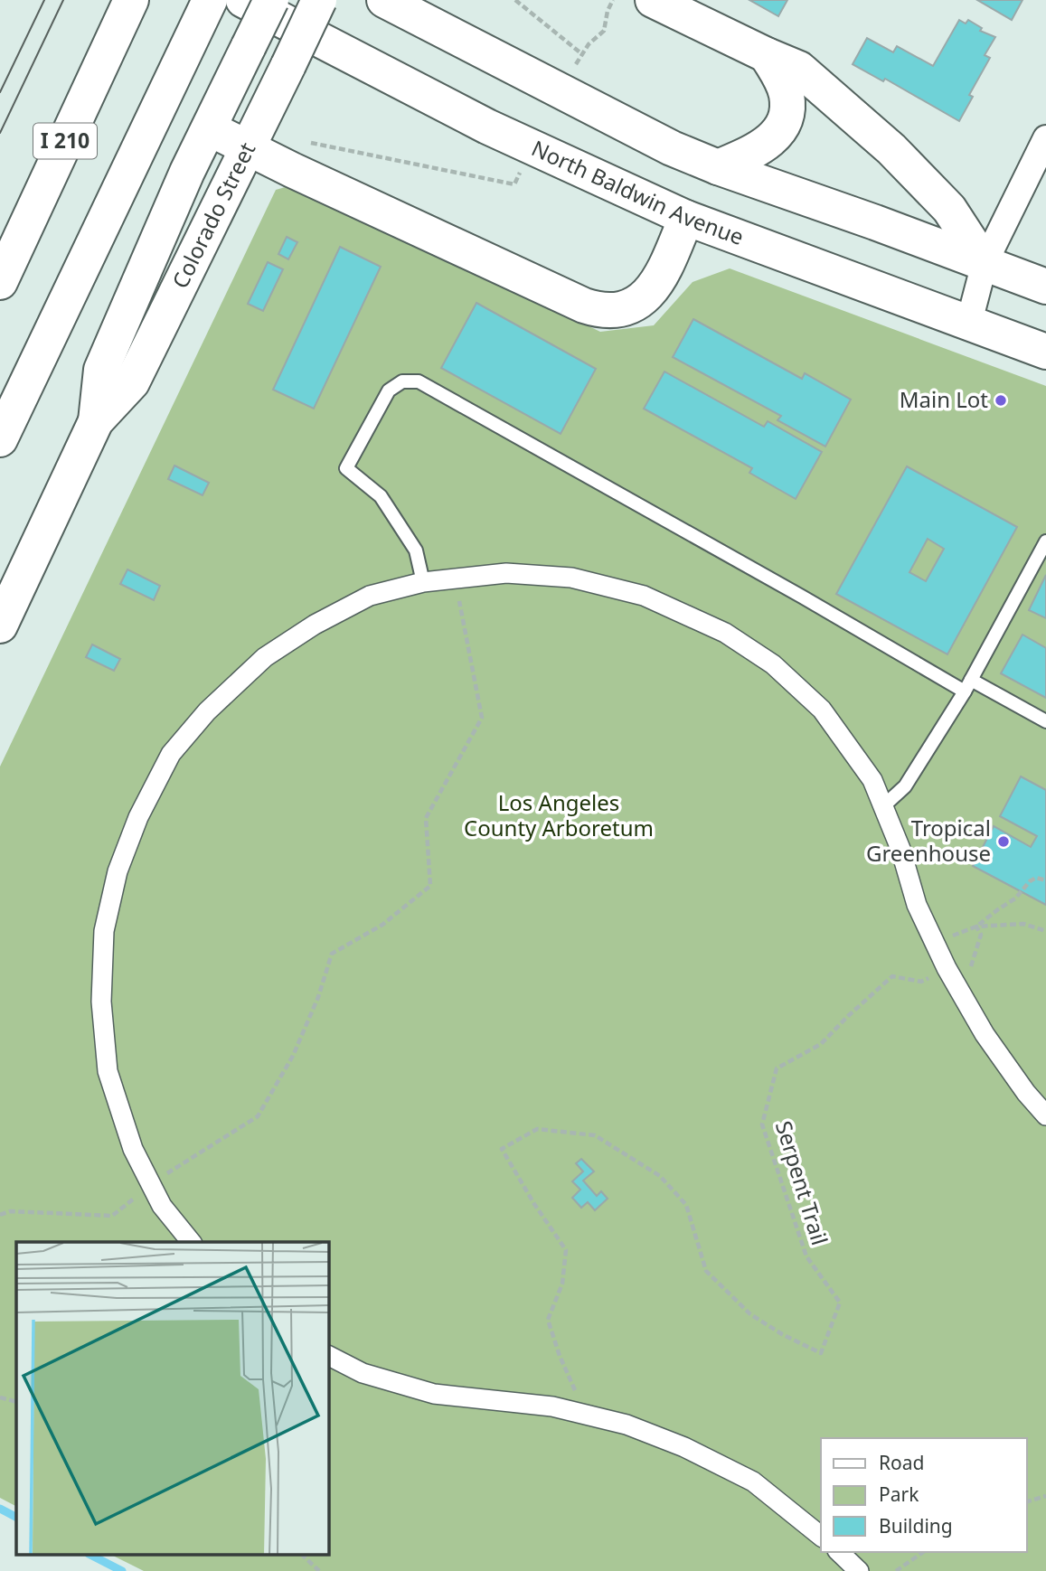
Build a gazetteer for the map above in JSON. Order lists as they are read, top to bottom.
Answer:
{
  "streets": {
    "main road": ["I 210", "North Baldwin Avenue", "Colorado Street"],
    "path": ["Serpent Trail"]
  },
  "parks": ["Los Angeles County Arboretum"],
  "places": ["Main Lot", "Tropical Greenhouse"],
  "legend": ["Road", "Park", "Building"]
}
